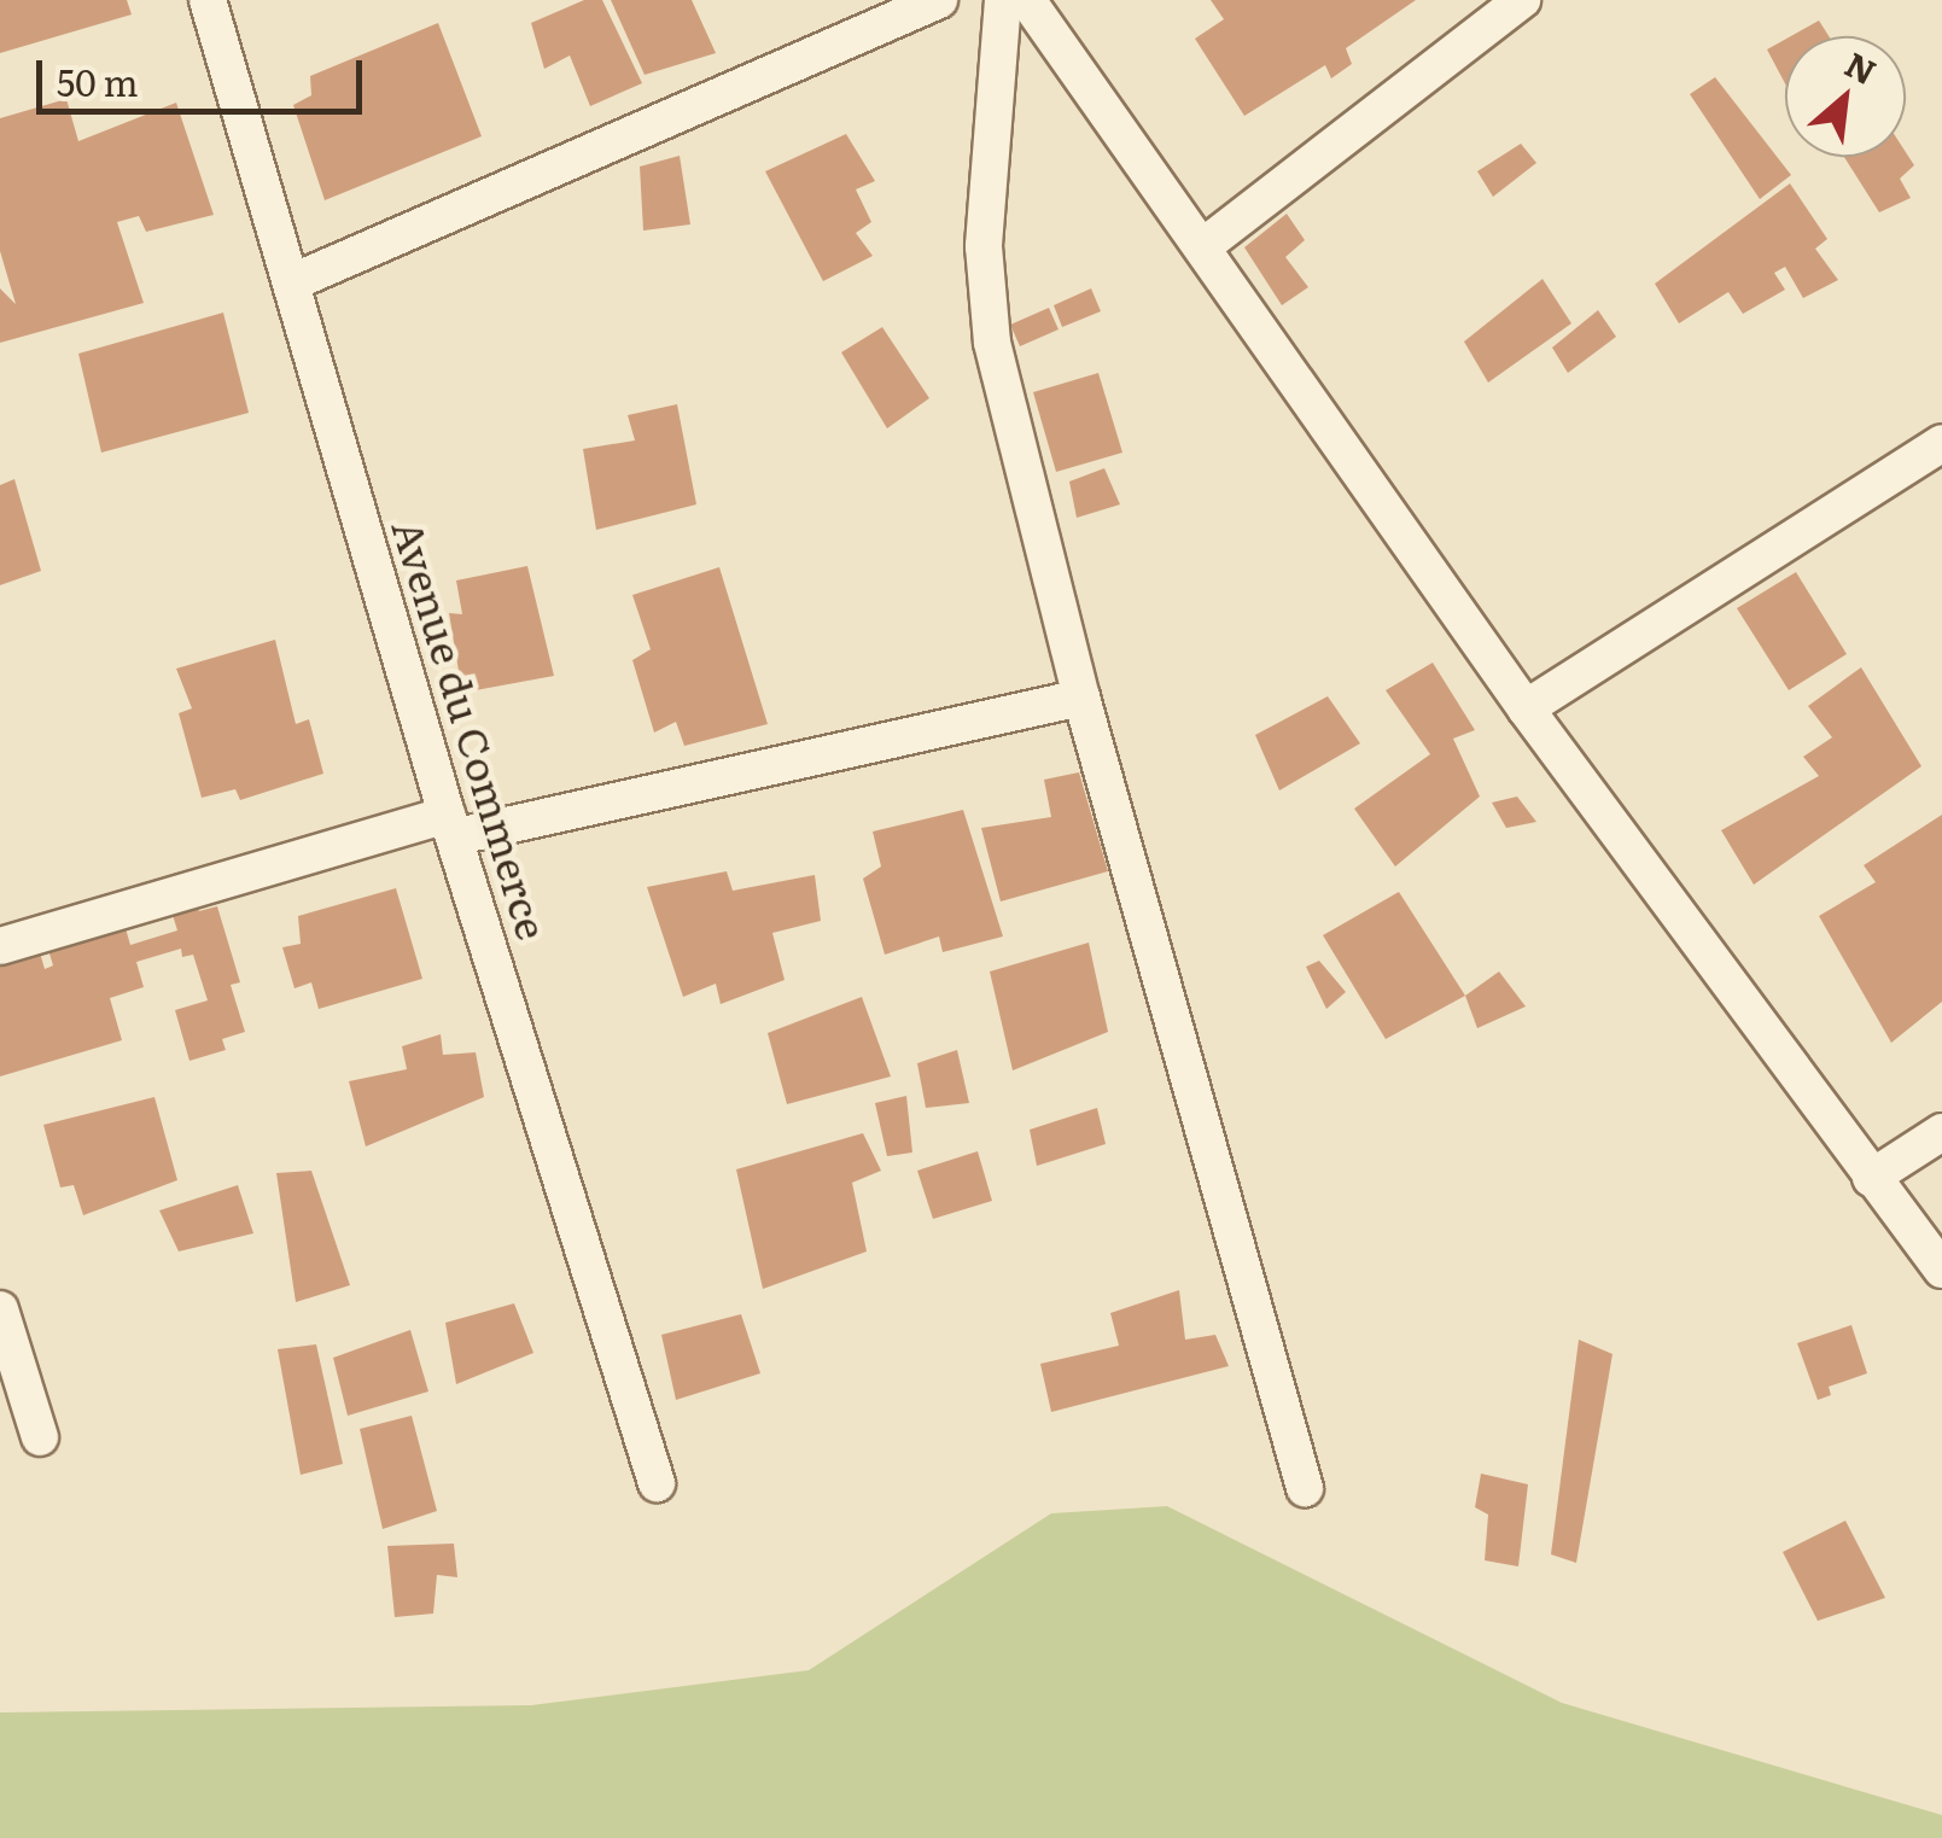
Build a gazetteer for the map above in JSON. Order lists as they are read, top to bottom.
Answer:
{
  "streets": {
    "street": ["Avenue du Commerce"]
  },
  "scale_bar": "50 m",
  "north": "top right"
}
